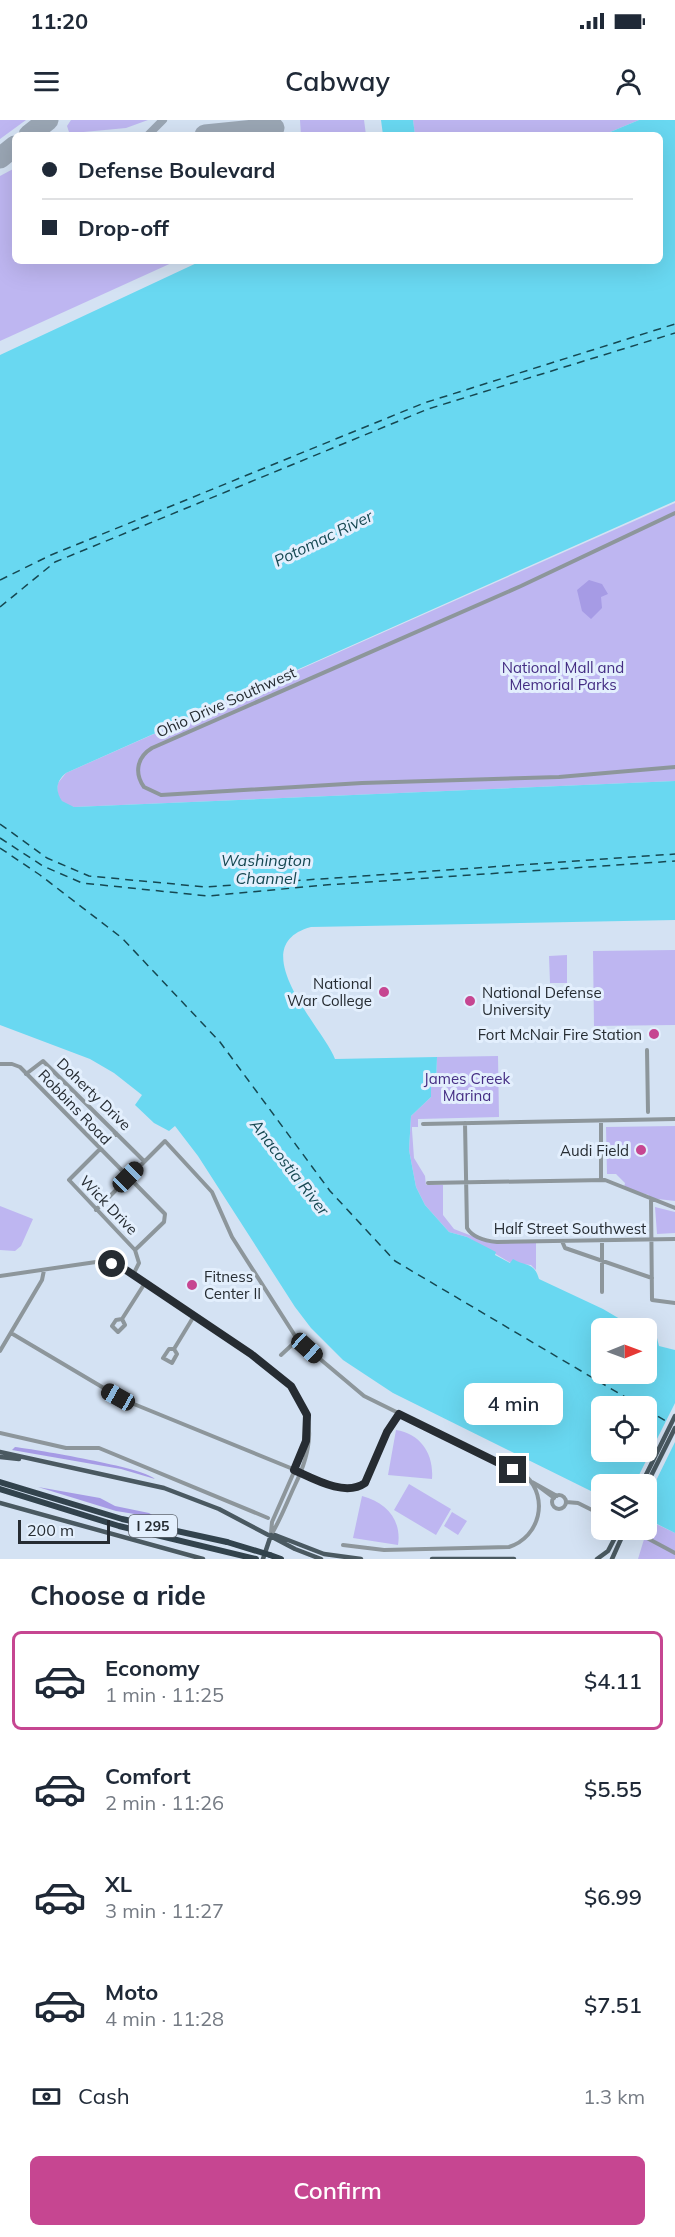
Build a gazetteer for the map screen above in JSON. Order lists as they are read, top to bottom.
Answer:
{
  "streets": {
    "highway": ["I 295"],
    "street": [
      "Ohio Drive Southwest",
      "Doherty Drive",
      "Robbins Road",
      "Wick Drive",
      "Half Street Southwest"
    ]
  },
  "crossings": [
    ["Doherty Drive", "Robbins Road"],
    ["Doherty Drive", "Wick Drive"],
    ["Robbins Road", "Wick Drive"]
  ],
  "water": ["Potomac River", "Washington Channel", "Anacostia River"],
  "parks": ["National Mall and Memorial Parks", "James Creek Marina"],
  "places": [
    "National War College",
    "National Defense University",
    "Fort McNair Fire Station",
    "Audi Field",
    "Fitness Center II"
  ],
  "scale_bar": "200 m",
  "north": "right",
  "page": {
    "status": "11:20",
    "header": "Cabway",
    "banner": ["Defense Boulevard", "Drop-off"],
    "bubble": "4 min",
    "scale": "200 m",
    "heading": "Choose a ride",
    "list": [
      {
        "name": "Economy",
        "note": "1 min · 11:25",
        "value": "$4.11"
      },
      {
        "name": "Comfort",
        "note": "2 min · 11:26",
        "value": "$5.55"
      },
      {
        "name": "XL",
        "note": "3 min · 11:27",
        "value": "$6.99"
      },
      {
        "name": "Moto",
        "note": "4 min · 11:28",
        "value": "$7.51"
      }
    ],
    "pay": ["Cash", "1.3 km"],
    "buttons": "Confirm"
  }
}
